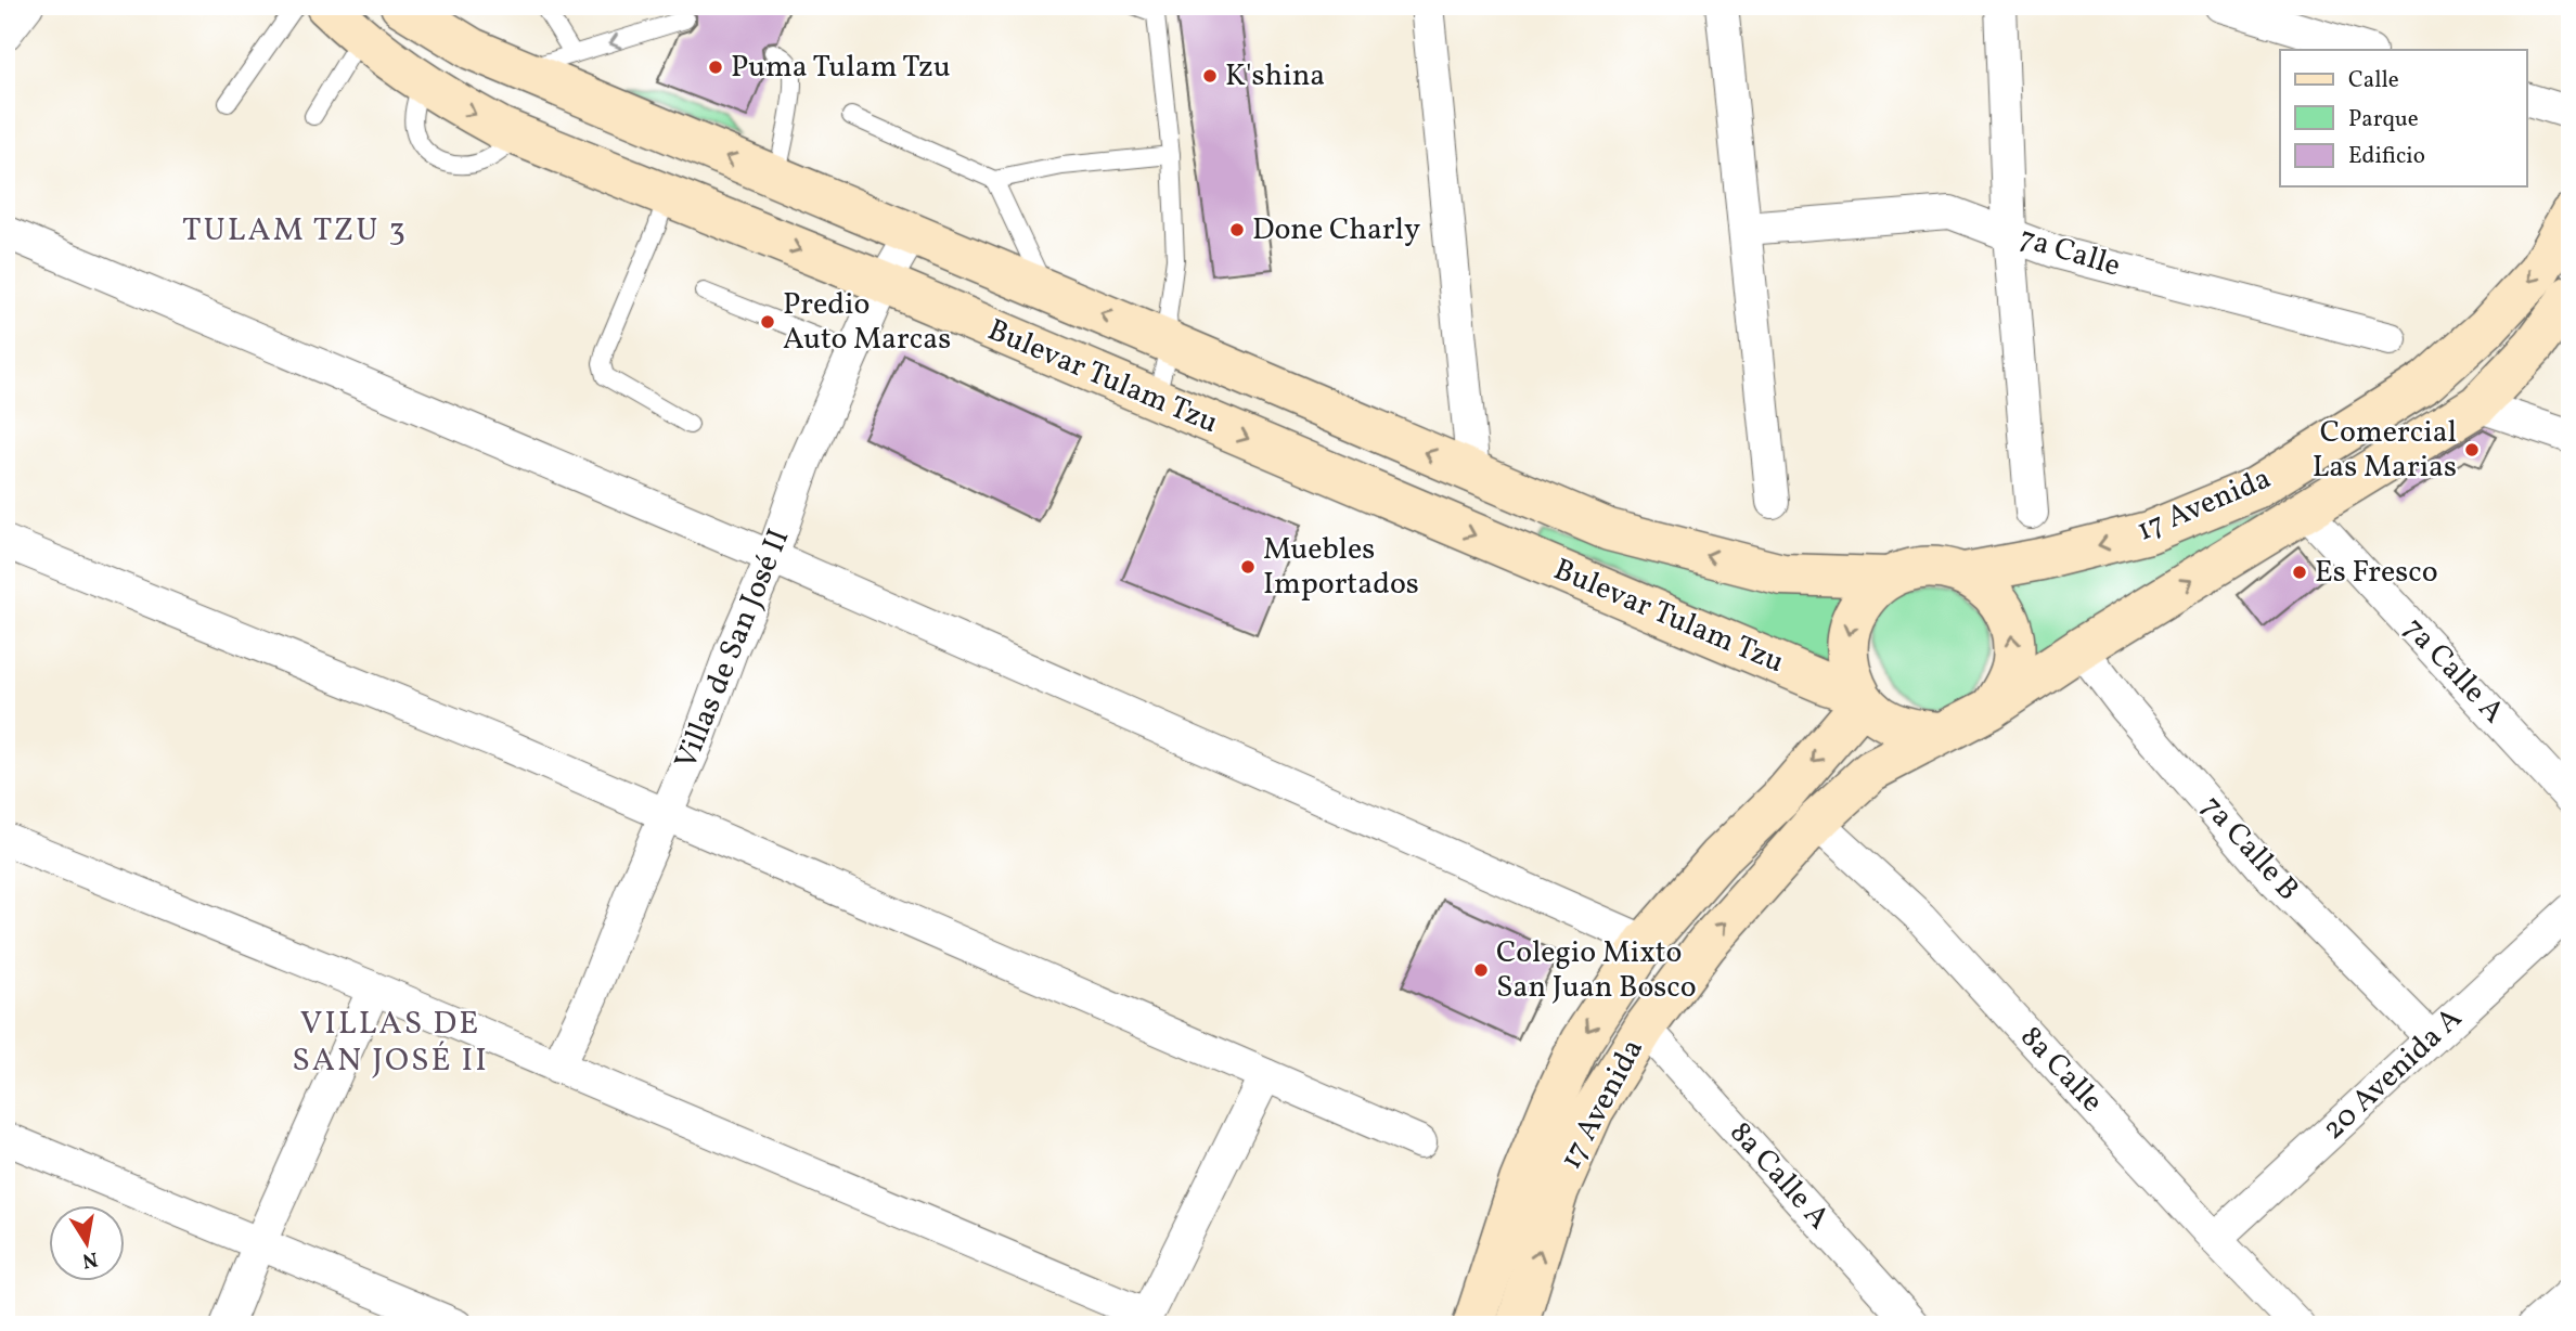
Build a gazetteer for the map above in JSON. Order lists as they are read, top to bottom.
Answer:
{
  "streets": {
    "main road": ["Bulevar Tulam Tzu", "17 Avenida"],
    "street": [
      "7a Calle",
      "Villas de San José II",
      "7a Calle A",
      "7a Calle B",
      "8a Calle",
      "20 Avenida A",
      "8a Calle A"
    ]
  },
  "crossings": [
    ["Bulevar Tulam Tzu", "17 Avenida"],
    ["Bulevar Tulam Tzu", "Villas de San José II"],
    ["17 Avenida", "7a Calle A"],
    ["17 Avenida", "7a Calle B"],
    ["17 Avenida", "8a Calle"],
    ["17 Avenida", "8a Calle A"],
    ["7a Calle B", "20 Avenida A"],
    ["8a Calle", "20 Avenida A"]
  ],
  "districts": ["TULAM TZU 3", "VILLAS DE SAN JOSÉ II"],
  "places": [
    "Puma Tulam Tzu",
    "K'shina",
    "Done Charly",
    "Predio Auto Marcas",
    "Comercial Las Marias",
    "Muebles Importados",
    "Es Fresco",
    "Colegio Mixto San Juan Bosco"
  ],
  "legend": ["Calle", "Parque", "Edificio"],
  "north": "bottom"
}
